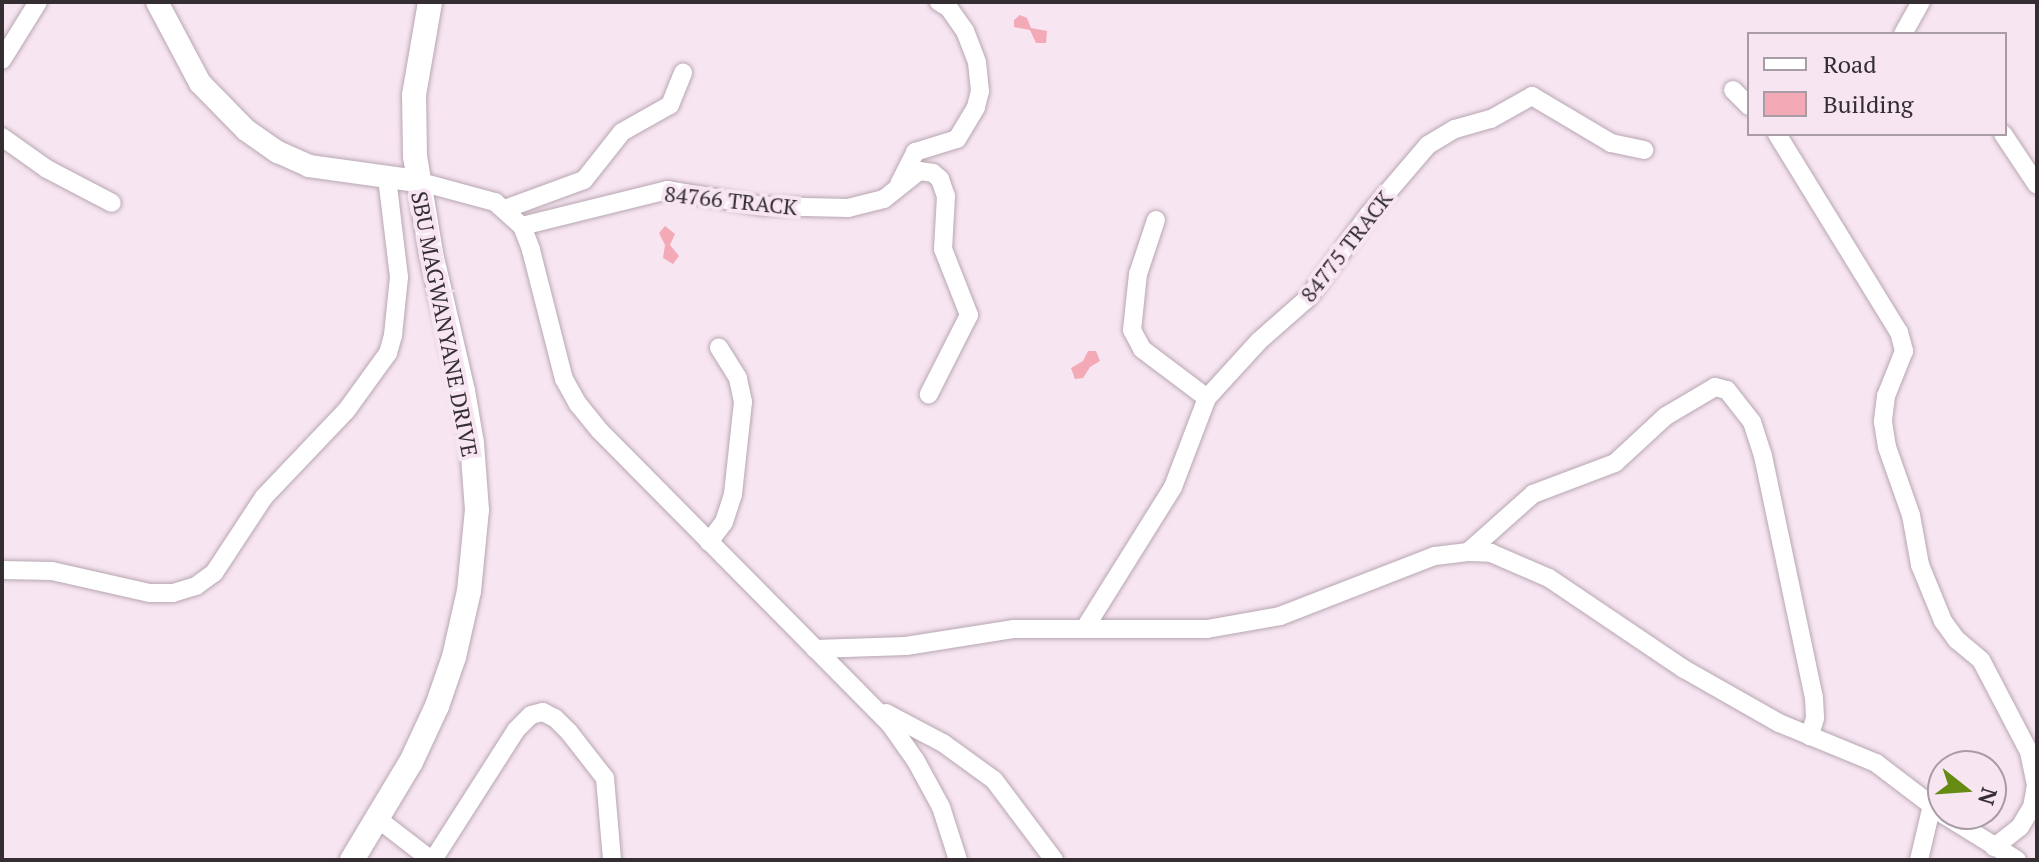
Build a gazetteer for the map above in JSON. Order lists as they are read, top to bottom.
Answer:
{
  "streets": {
    "main road": ["SBU MAGWANYANE DRIVE"],
    "street": ["84766 TRACK", "84775 TRACK"]
  },
  "legend": ["Road", "Building"],
  "north": "right"
}
